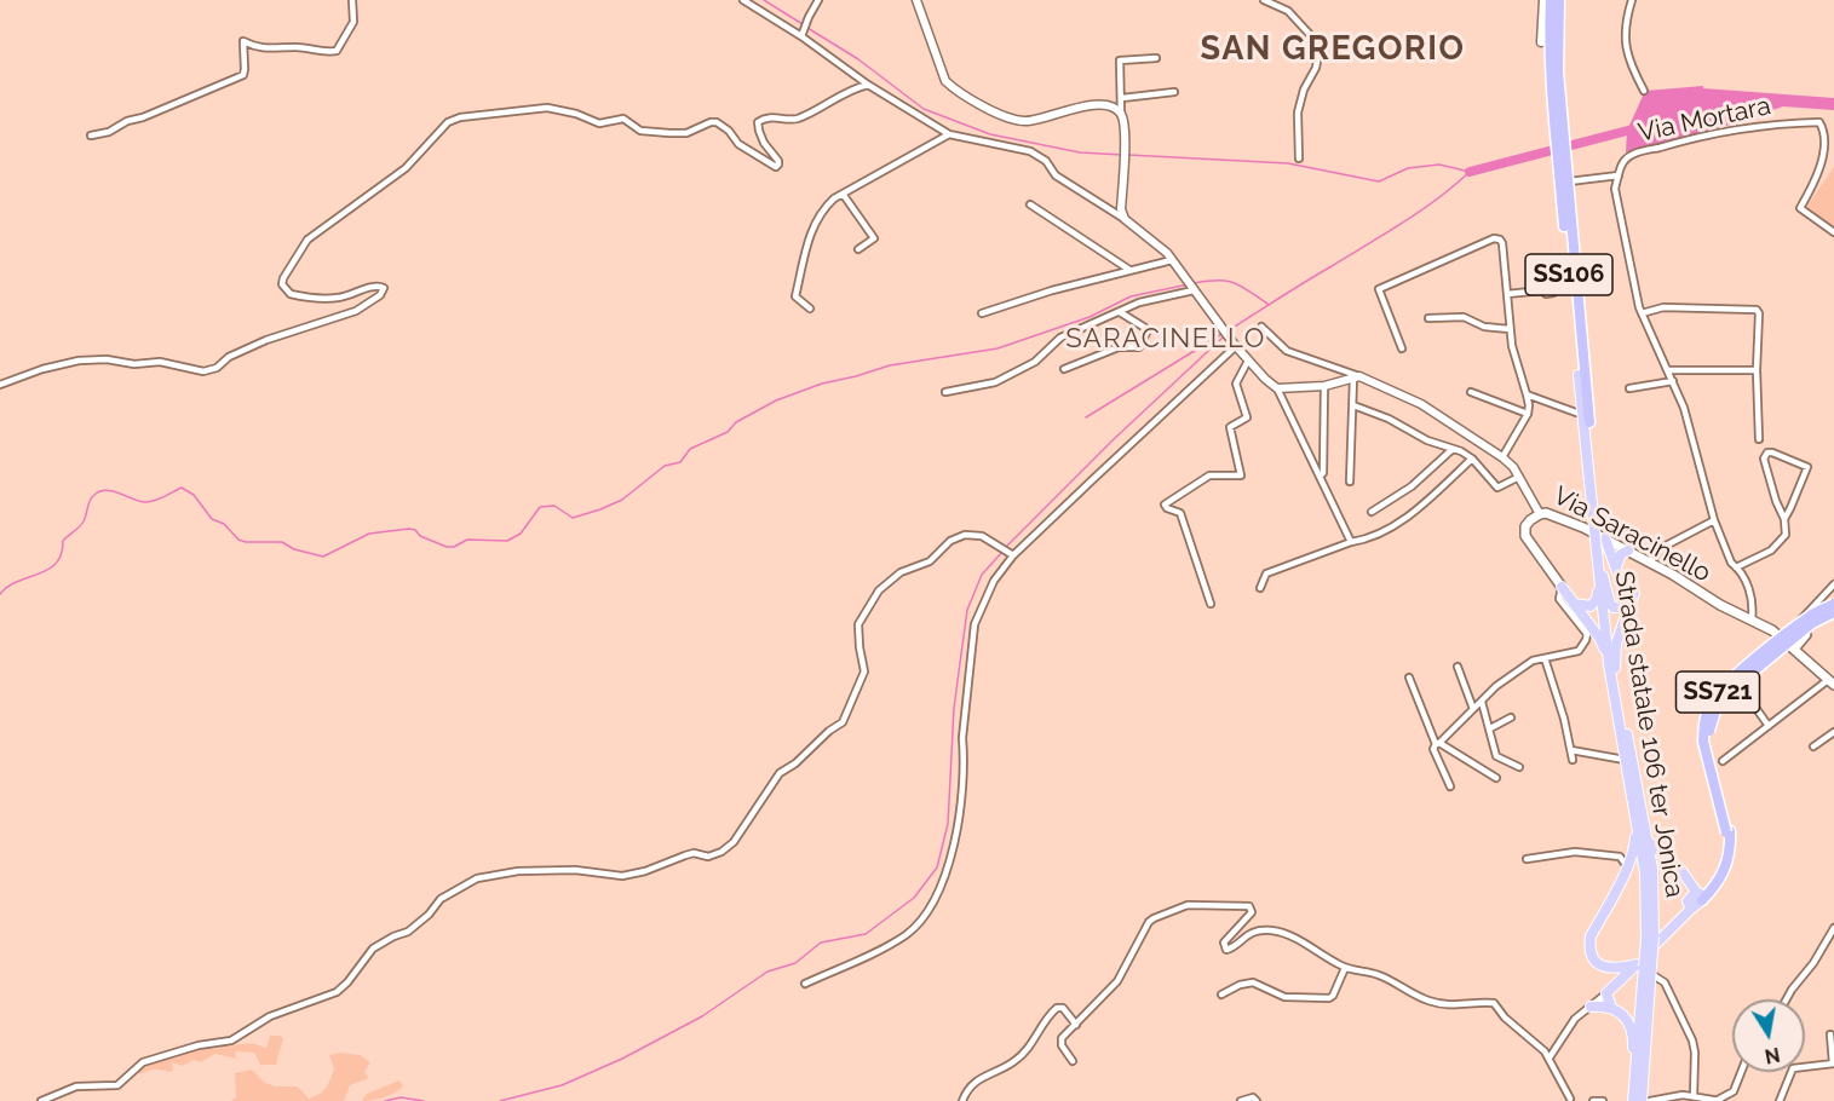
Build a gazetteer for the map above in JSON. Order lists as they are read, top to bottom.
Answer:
{
  "streets": {
    "highway": ["SS106", "SS721", "Strada statale 106 ter Jonica"],
    "main road": ["Via Saracinello"],
    "street": ["Via Mortara"]
  },
  "crossings": [
    ["Via Mortara", "Via Saracinello"],
    ["SS106", "Strada statale 106 ter Jonica"],
    ["SS721", "Strada statale 106 ter Jonica"]
  ],
  "districts": ["SAN GREGORIO", "SARACINELLO"],
  "north": "bottom"
}
